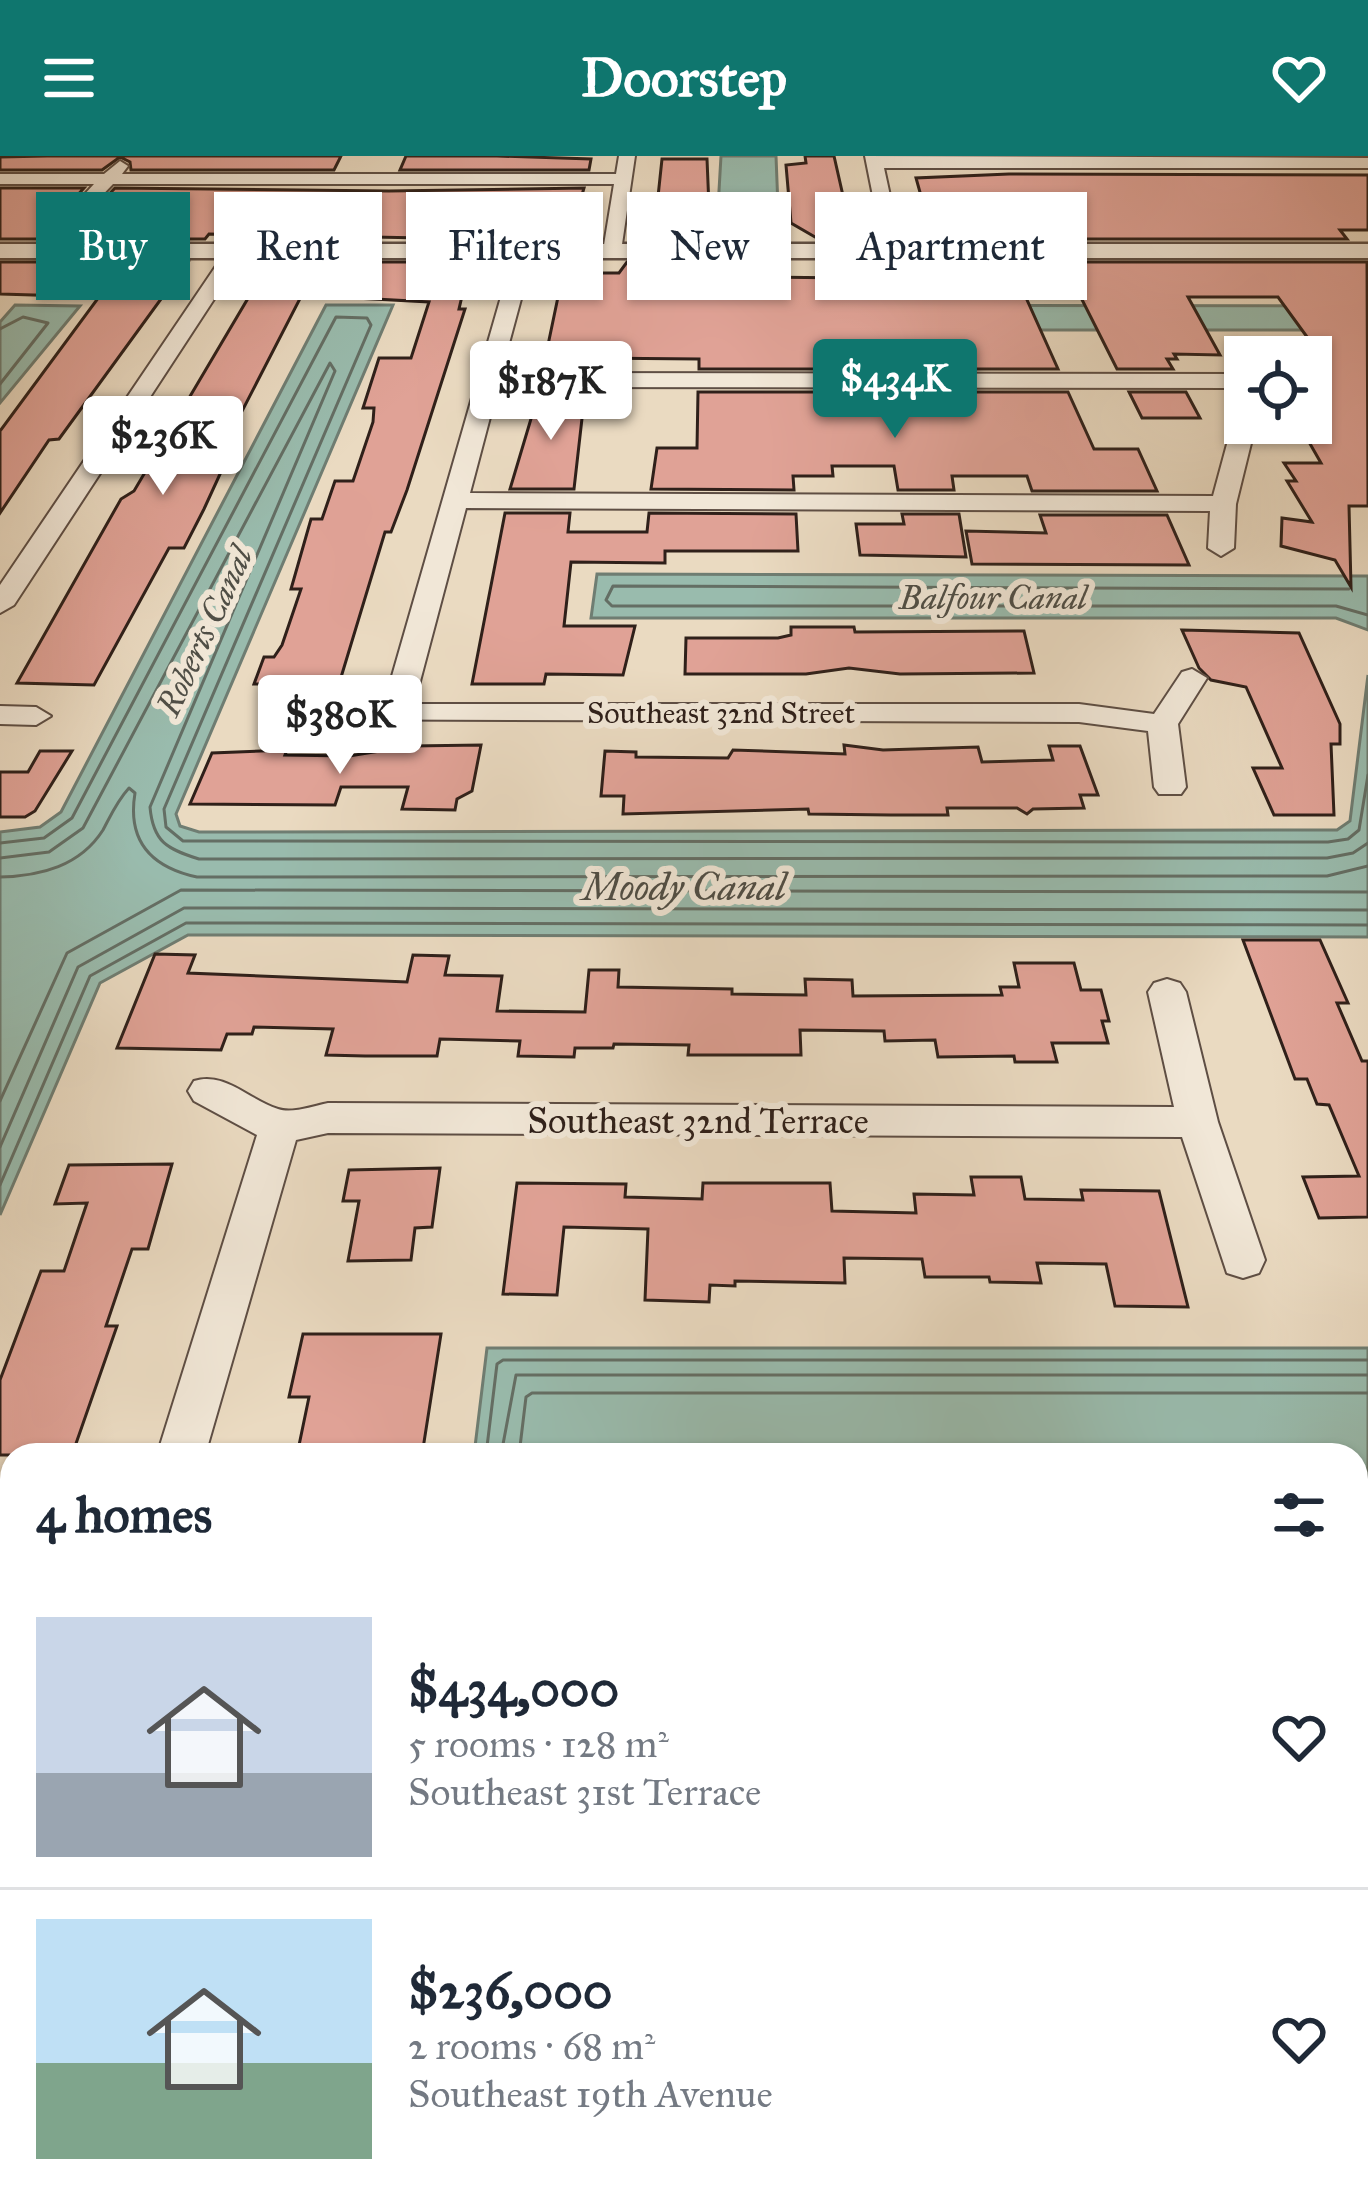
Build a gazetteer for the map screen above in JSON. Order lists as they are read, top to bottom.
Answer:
{
  "streets": {
    "street": ["Southeast 32nd Street", "Southeast 32nd Terrace"]
  },
  "water": ["Balfour Canal", "Roberts Canal", "Moody Canal"],
  "page": {
    "header": "Doorstep",
    "chip": [
      "Buy",
      "Rent",
      "Filters",
      "New",
      "Apartment"
    ],
    "price": [
      "$434K",
      "$187K",
      "$236K",
      "$380K"
    ],
    "heading": "4 homes",
    "list": [
      {
        "name": "$434,000",
        "note": "5 rooms · 128 m² · Southeast 31st Terrace"
      },
      {
        "name": "$236,000",
        "note": "2 rooms · 68 m² · Southeast 19th Avenue"
      }
    ]
  }
}
